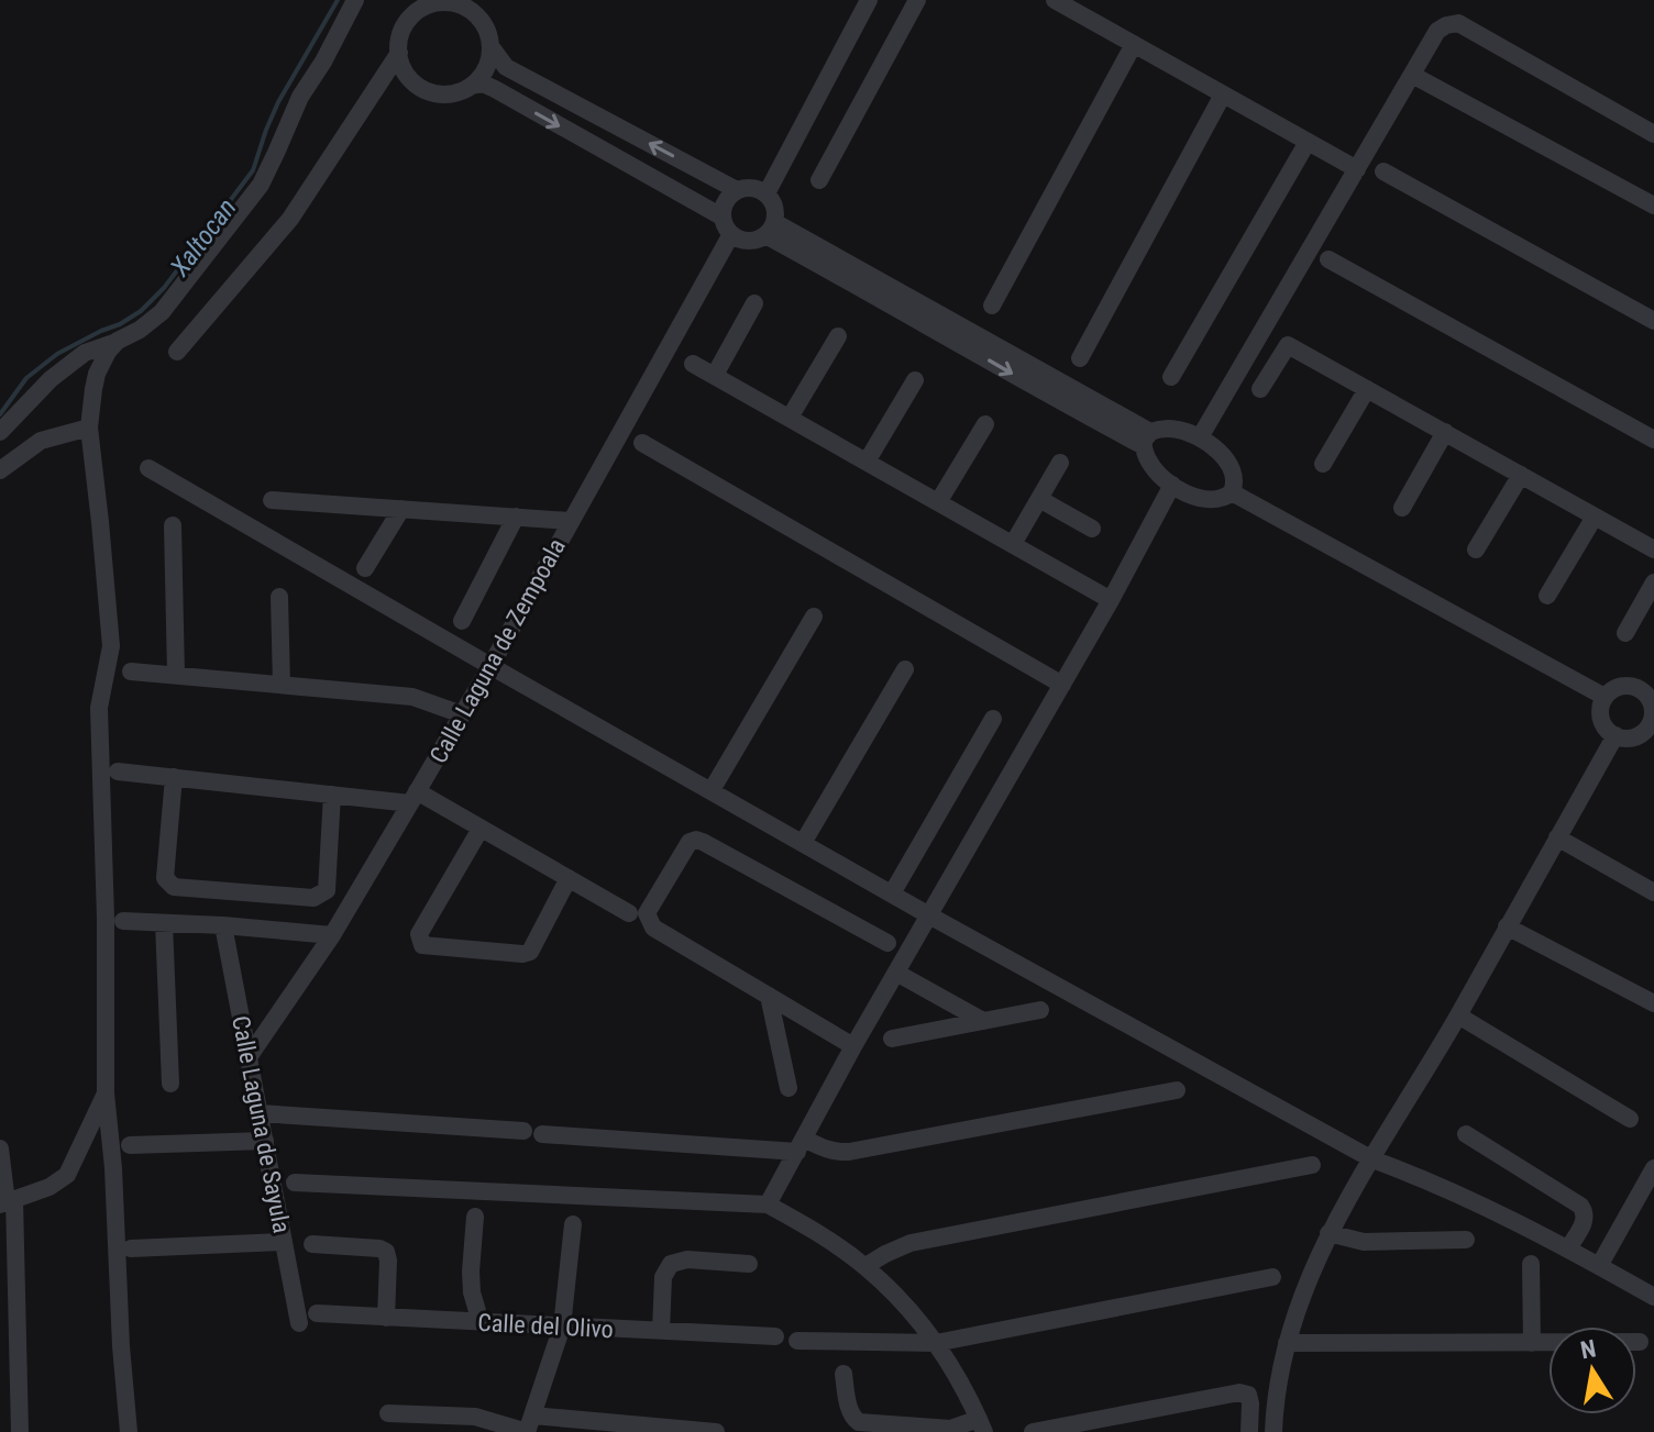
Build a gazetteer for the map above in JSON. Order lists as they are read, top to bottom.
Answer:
{
  "streets": {
    "street": ["Calle Laguna de Zempoala", "Calle Laguna de Sayula", "Calle del Olivo"]
  },
  "crossings": [
    ["Calle Laguna de Zempoala", "Calle Laguna de Sayula"]
  ],
  "water": ["Xaltocan"],
  "north": "top"
}
